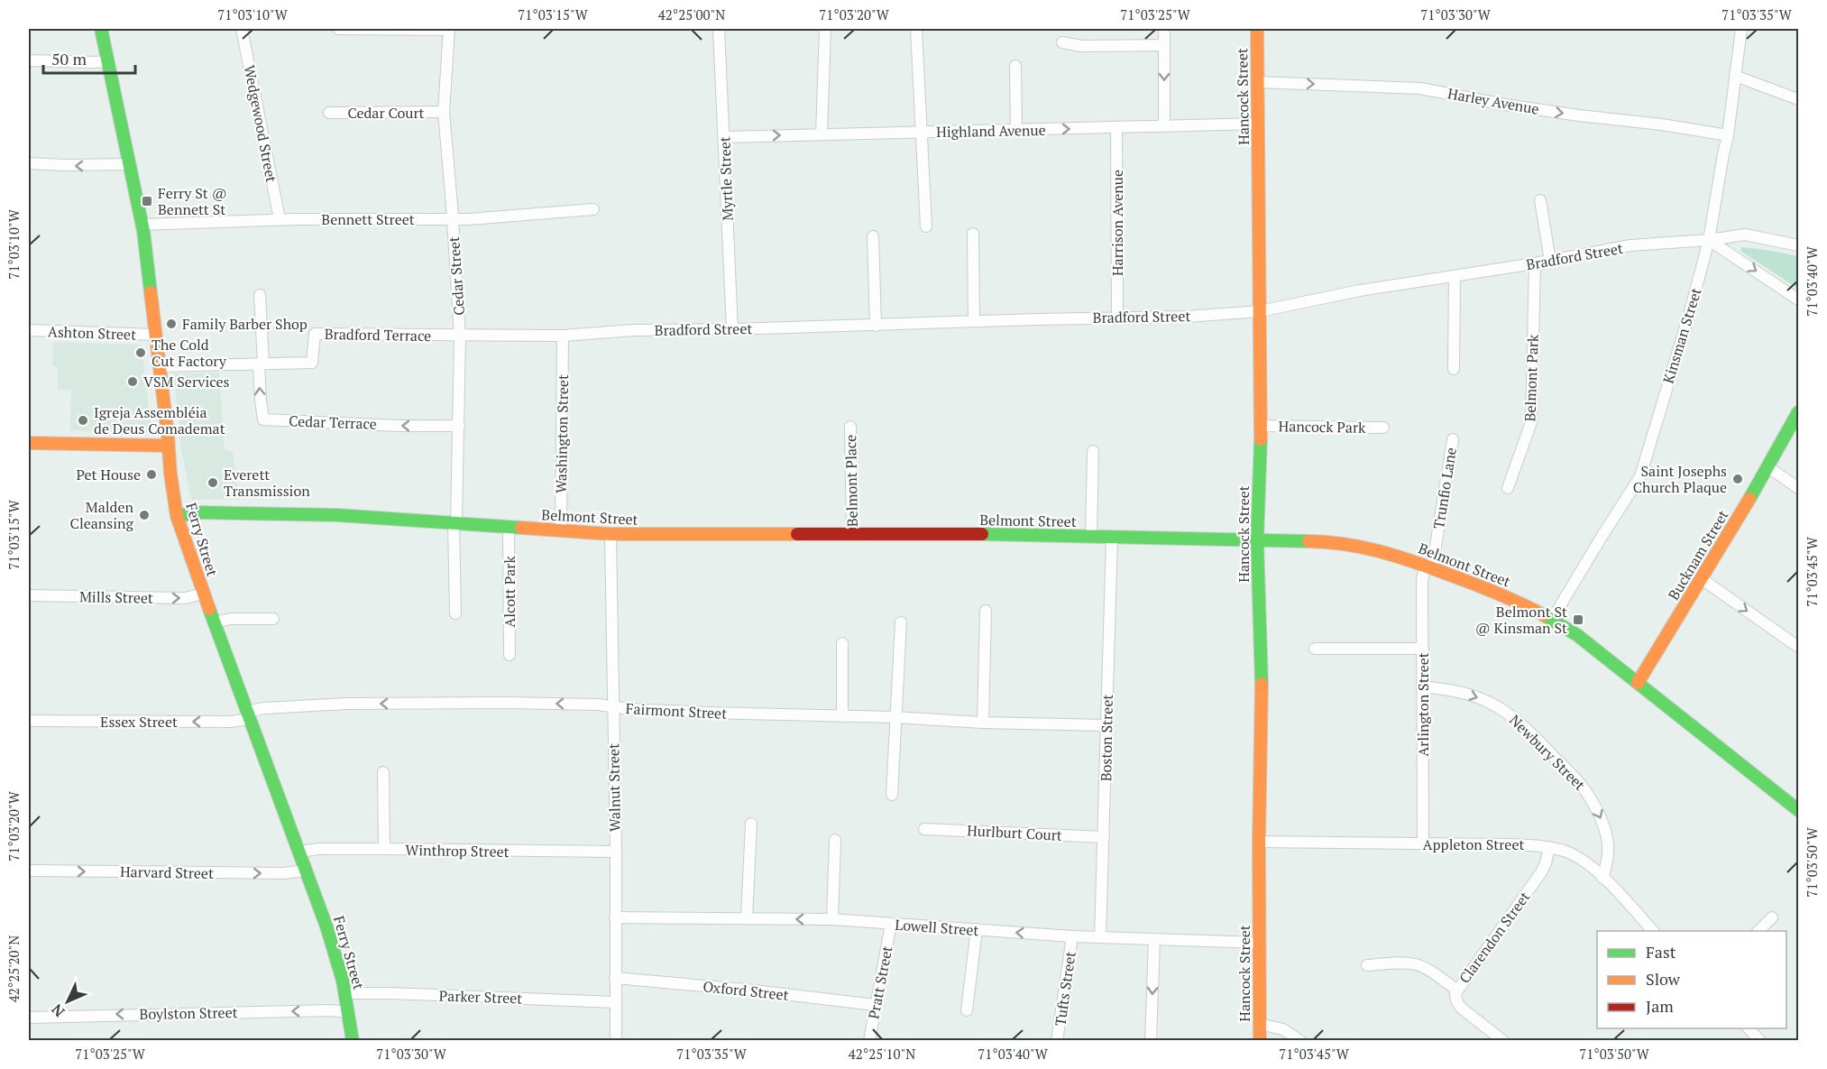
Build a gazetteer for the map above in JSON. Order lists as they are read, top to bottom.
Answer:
{
  "streets": {
    "street": [
      "Hancock Street",
      "Harley Avenue",
      "Cedar Court",
      "Wedgewood Street",
      "Highland Avenue",
      "Myrtle Street",
      "Bennett Street",
      "Harrison Avenue",
      "Bradford Street",
      "Cedar Street",
      "Ashton Street",
      "Bradford Terrace",
      "Kinsman Street",
      "Belmont Park",
      "Cedar Terrace",
      "Hancock Park",
      "Washington Street",
      "Belmont Place",
      "Trunfio Lane",
      "Belmont Street",
      "Ferry Street",
      "Bucknam Street",
      "Alcott Park",
      "Mills Street",
      "Arlington Street",
      "Fairmont Street",
      "Essex Street",
      "Boston Street",
      "Newbury Street",
      "Walnut Street",
      "Hurlburt Court",
      "Appleton Street",
      "Winthrop Street",
      "Harvard Street",
      "Lowell Street",
      "Clarendon Street",
      "Pratt Street",
      "Tufts Street",
      "Oxford Street",
      "Parker Street",
      "Boylston Street"
    ]
  },
  "crossings": [
    ["Hancock Street", "Harley Avenue"],
    ["Hancock Street", "Highland Avenue"],
    ["Hancock Street", "Bradford Street"],
    ["Hancock Street", "Hancock Park"],
    ["Hancock Street", "Belmont Street"],
    ["Hancock Street", "Appleton Street"],
    ["Hancock Street", "Lowell Street"],
    ["Harley Avenue", "Kinsman Street"],
    ["Cedar Court", "Cedar Street"],
    ["Wedgewood Street", "Bennett Street"],
    ["Highland Avenue", "Myrtle Street"],
    ["Highland Avenue", "Harrison Avenue"],
    ["Myrtle Street", "Bradford Street"],
    ["Bennett Street", "Cedar Street"],
    ["Bennett Street", "Ferry Street"],
    ["Harrison Avenue", "Bradford Street"],
    ["Bradford Street", "Cedar Street"],
    ["Bradford Street", "Bradford Terrace"],
    ["Bradford Street", "Kinsman Street"],
    ["Bradford Street", "Belmont Park"],
    ["Bradford Street", "Washington Street"],
    ["Cedar Street", "Bradford Terrace"],
    ["Cedar Street", "Cedar Terrace"],
    ["Cedar Street", "Belmont Street"],
    ["Ashton Street", "Ferry Street"],
    ["Bradford Terrace", "Cedar Terrace"],
    ["Bradford Terrace", "Ferry Street"],
    ["Kinsman Street", "Belmont Street"],
    ["Washington Street", "Belmont Street"],
    ["Belmont Place", "Belmont Street"],
    ["Trunfio Lane", "Belmont Street"],
    ["Trunfio Lane", "Arlington Street"],
    ["Belmont Street", "Ferry Street"],
    ["Belmont Street", "Bucknam Street"],
    ["Belmont Street", "Alcott Park"],
    ["Belmont Street", "Arlington Street"],
    ["Belmont Street", "Boston Street"],
    ["Belmont Street", "Walnut Street"],
    ["Ferry Street", "Mills Street"],
    ["Ferry Street", "Fairmont Street"],
    ["Ferry Street", "Essex Street"],
    ["Ferry Street", "Winthrop Street"],
    ["Ferry Street", "Harvard Street"],
    ["Ferry Street", "Parker Street"],
    ["Ferry Street", "Boylston Street"],
    ["Arlington Street", "Newbury Street"],
    ["Arlington Street", "Appleton Street"],
    ["Fairmont Street", "Essex Street"],
    ["Fairmont Street", "Boston Street"],
    ["Fairmont Street", "Walnut Street"],
    ["Boston Street", "Hurlburt Court"],
    ["Boston Street", "Lowell Street"],
    ["Newbury Street", "Appleton Street"],
    ["Walnut Street", "Winthrop Street"],
    ["Walnut Street", "Lowell Street"],
    ["Walnut Street", "Oxford Street"],
    ["Walnut Street", "Parker Street"],
    ["Appleton Street", "Clarendon Street"],
    ["Lowell Street", "Pratt Street"],
    ["Lowell Street", "Tufts Street"],
    ["Pratt Street", "Oxford Street"]
  ],
  "one_way": [
    "Harley Avenue",
    "Highland Avenue",
    "Cedar Terrace",
    "Mills Street",
    "Fairmont Street",
    "Essex Street",
    "Newbury Street",
    "Harvard Street",
    "Boylston Street"
  ],
  "places": {
    "transit": ["Ferry St @ Bennett St", "Belmont St @ Kinsman St"],
    "other": [
      "Family Barber Shop",
      "The Cold Cut Factory",
      "VSM Services",
      "Igreja Assembléia de Deus Comademat",
      "Pet House",
      "Saint Josephs Church Plaque",
      "Everett Transmission",
      "Malden Cleansing"
    ]
  },
  "legend": ["Fast", "Slow", "Jam"],
  "scale_bar": "50 m",
  "north": "bottom left",
  "coordinates": [
    "71°03'10\"W",
    "71°03'15\"W",
    "42°25'00\"N",
    "71°03'20\"W",
    "71°03'25\"W",
    "71°03'30\"W",
    "71°03'35\"W",
    "71°03'40\"W",
    "71°03'45\"W",
    "71°03'50\"W",
    "42°25'20\"N",
    "42°25'10\"N"
  ]
}
